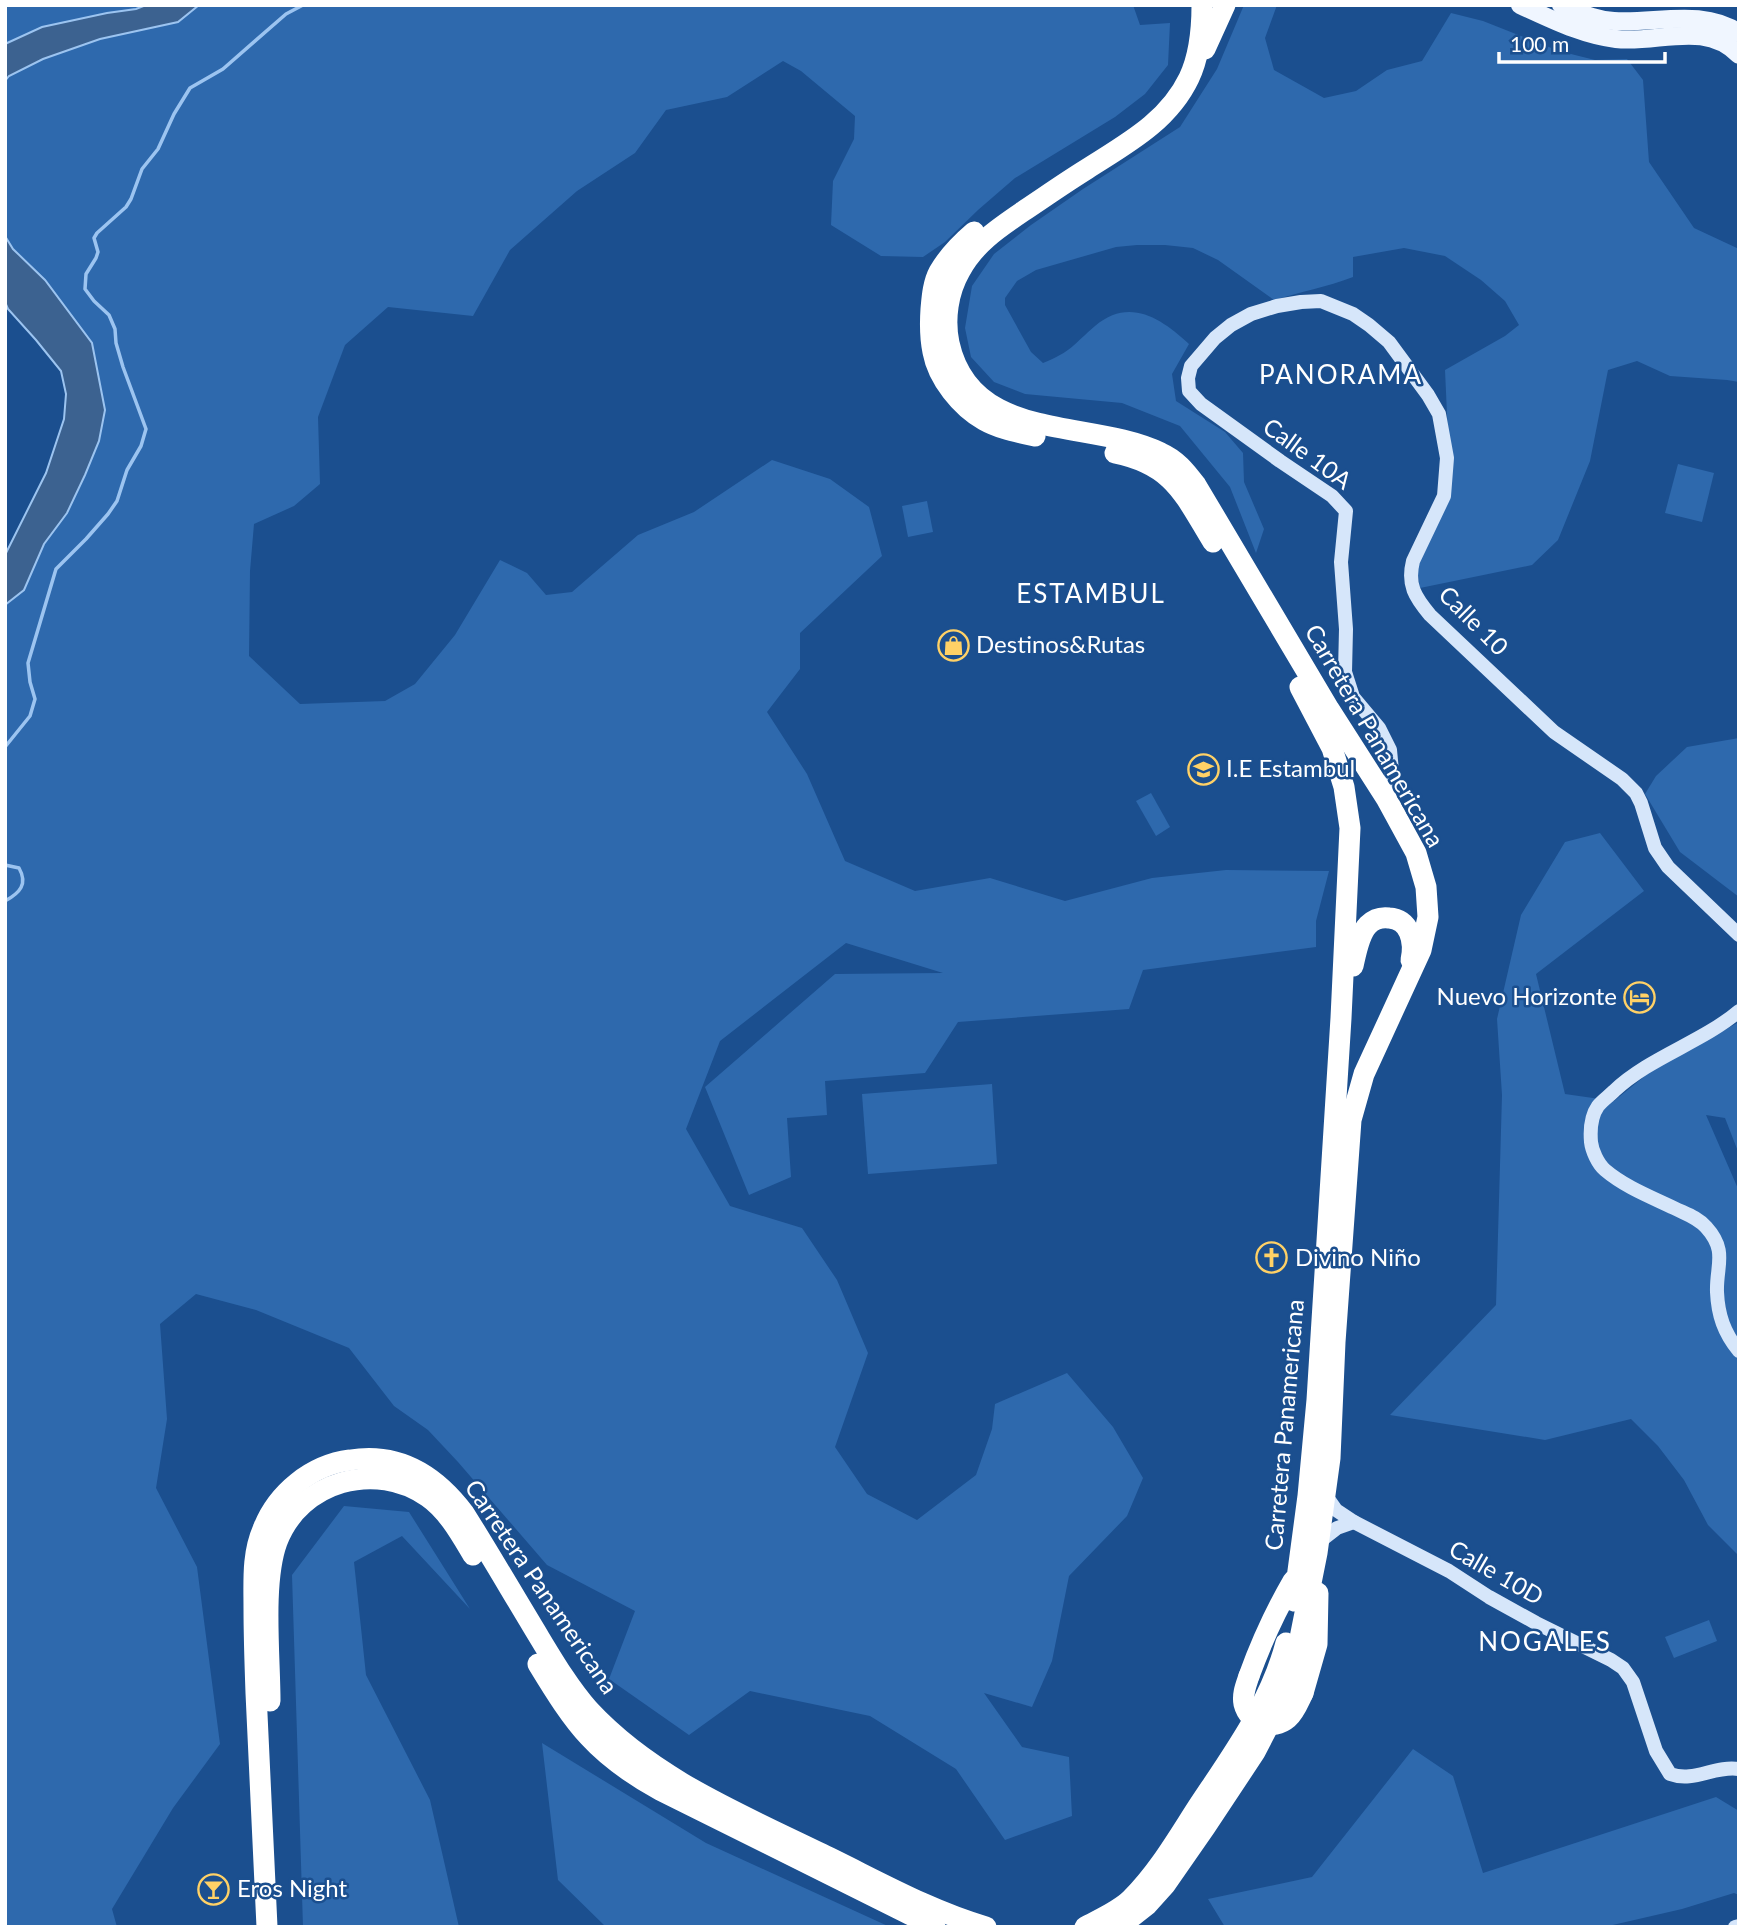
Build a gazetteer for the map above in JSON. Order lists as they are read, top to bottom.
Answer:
{
  "streets": {
    "highway": ["Carretera Panamericana"],
    "street": ["Calle 10A", "Calle 10", "Calle 10D"]
  },
  "crossings": [
    ["Calle 10A", "Calle 10"],
    ["Calle 10A", "Carretera Panamericana"],
    ["Carretera Panamericana", "Calle 10D"]
  ],
  "districts": ["PANORAMA", "ESTAMBUL", "NOGALES"],
  "places": {
    "shop": ["Destinos&Rutas"],
    "school or university": ["I.E Estambul"],
    "hotel": ["Nuevo Horizonte"],
    "church": ["Divino Niño"],
    "bar": ["Eros Night"]
  },
  "scale_bar": "100 m"
}
